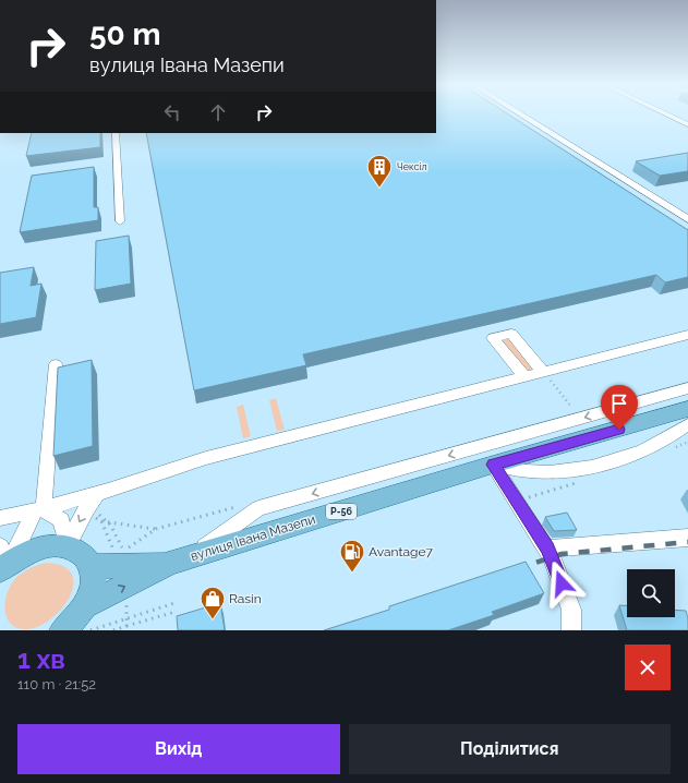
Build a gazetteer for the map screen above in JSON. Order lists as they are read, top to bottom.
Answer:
{
  "streets": {
    "main road": ["Р-56", "вулиця Івана Мазепи"]
  },
  "places": {
    "building": ["Чексіл"],
    "fuel station": ["Avantage7"],
    "shop": ["Rasin"]
  },
  "page": {
    "turn": ["50 m", "вулиця Івана Мазепи"],
    "heading": ["1 хв", "110 m · 21:52"],
    "buttons": ["Вихід", "Поділитися"]
  }
}
